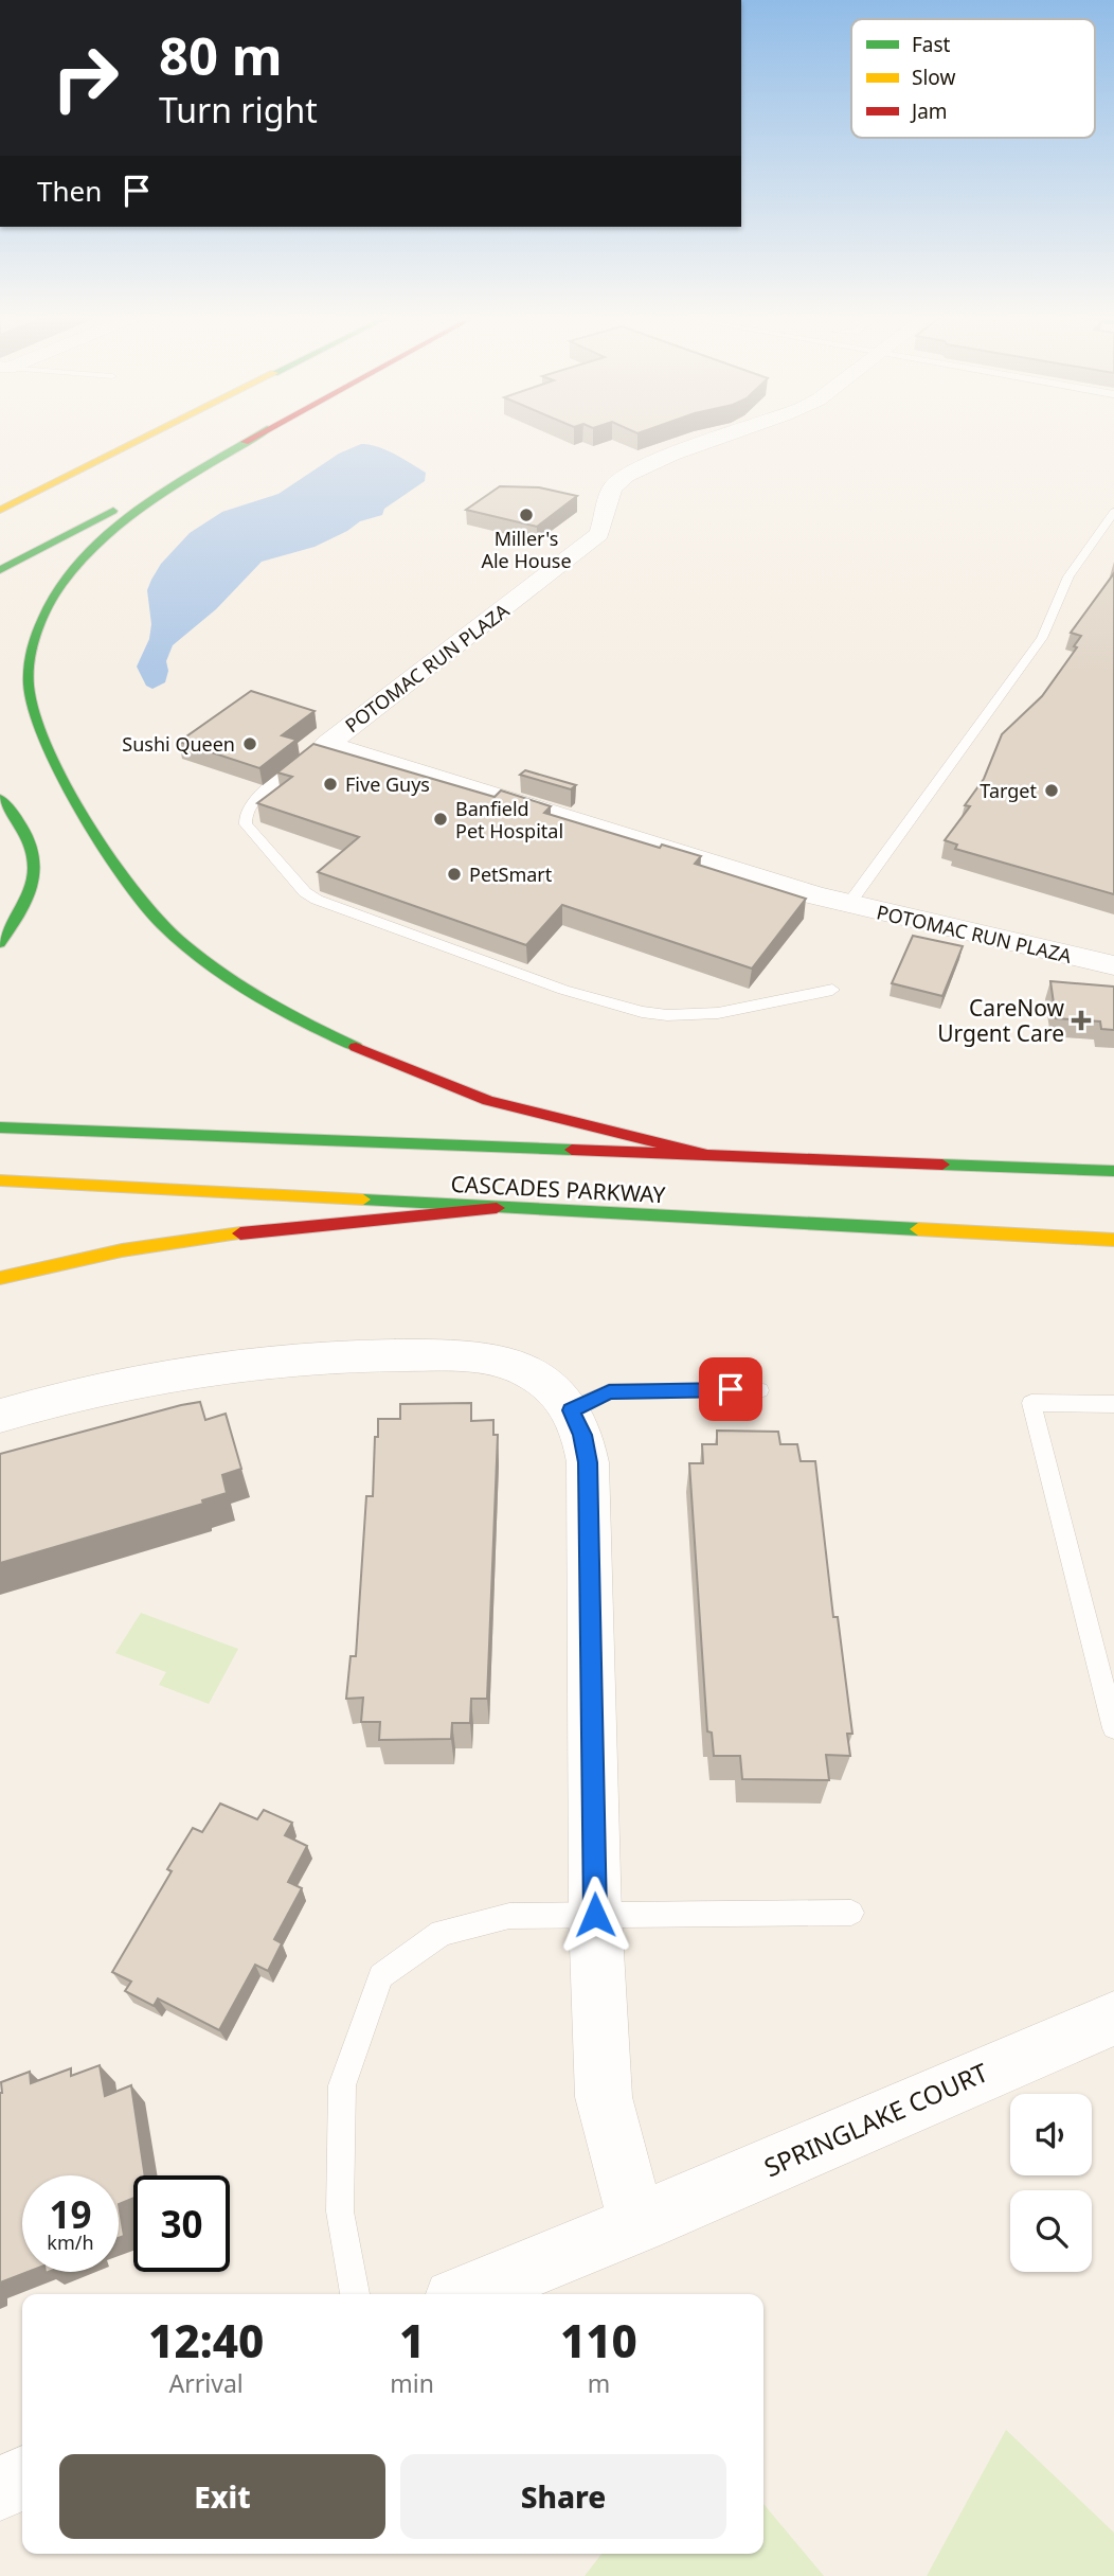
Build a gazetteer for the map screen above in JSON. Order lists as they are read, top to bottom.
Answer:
{
  "streets": {
    "main road": ["CASCADES PARKWAY"],
    "street": ["POTOMAC RUN PLAZA", "SPRINGLAKE COURT"]
  },
  "places": {
    "other": [
      "Miller's Ale House",
      "Sushi Queen",
      "Five Guys",
      "Target",
      "Banfield Pet Hospital",
      "PetSmart"
    ],
    "health": ["CareNow Urgent Care"]
  },
  "legend": ["Fast", "Slow", "Jam"],
  "page": {
    "turn": ["80 m", "Turn right"],
    "then": "Then",
    "speed": "19 km/h",
    "limit": "30",
    "eta": [
      "12:40",
      "Arrival",
      "1",
      "min",
      "110",
      "m"
    ],
    "buttons": ["Exit", "Share"]
  }
}
